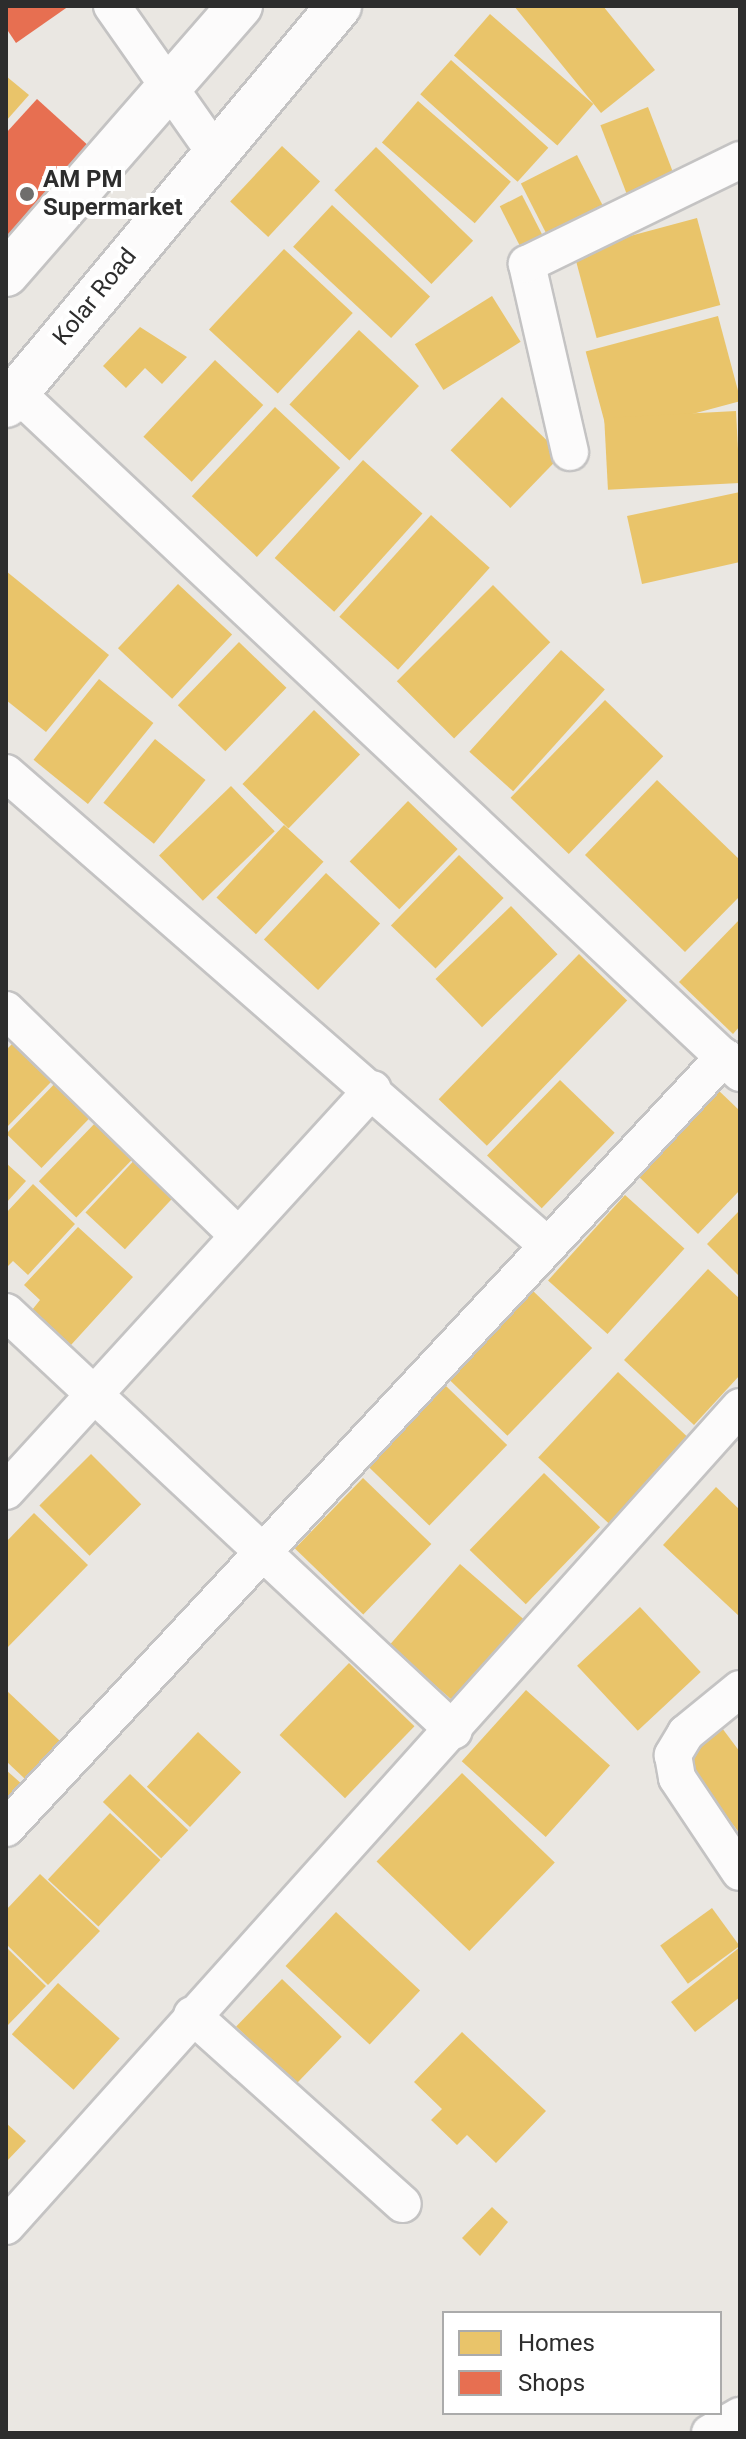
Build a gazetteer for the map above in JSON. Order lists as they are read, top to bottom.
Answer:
{
  "streets": {
    "main road": ["Kolar Road"]
  },
  "places": ["AM PM Supermarket"],
  "legend": ["Homes", "Shops"]
}
